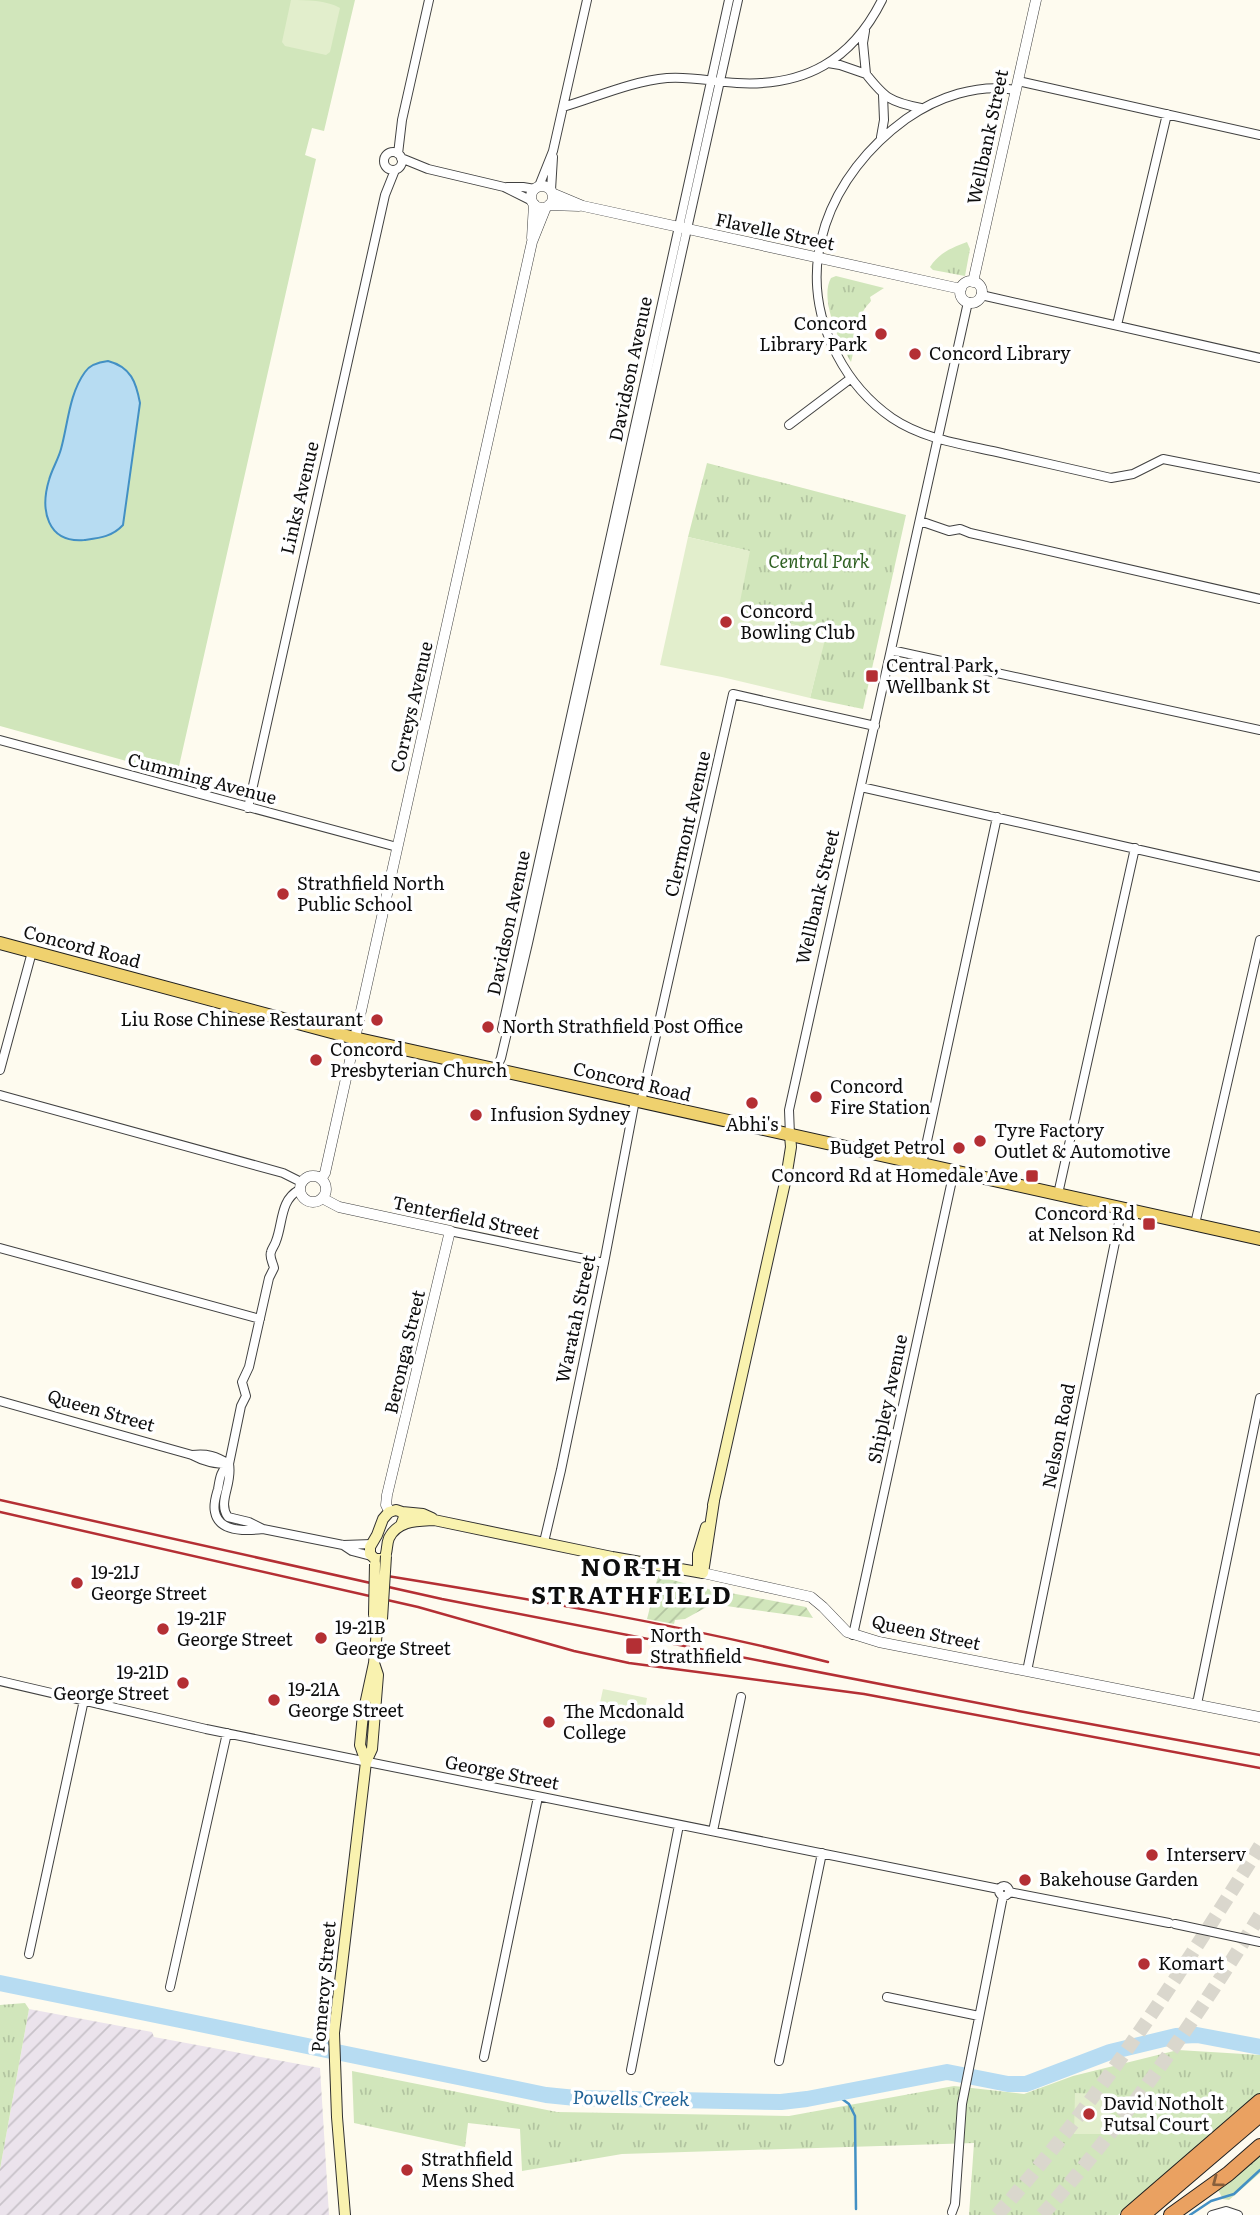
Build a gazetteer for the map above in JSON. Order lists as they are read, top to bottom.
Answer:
{
  "streets": {
    "main road": [
      "Wellbank Street",
      "Concord Road",
      "Queen Street",
      "Pomeroy Street"
    ],
    "street": [
      "Flavelle Street",
      "Davidson Avenue",
      "Links Avenue",
      "Correys Avenue",
      "Cumming Avenue",
      "Clermont Avenue",
      "Tenterfield Street",
      "Waratah Street",
      "Beronga Street",
      "Shipley Avenue",
      "Nelson Road",
      "George Street"
    ]
  },
  "crossings": [
    ["Wellbank Street", "Flavelle Street"],
    ["Wellbank Street", "Clermont Avenue"],
    ["Wellbank Street", "Concord Road"],
    ["Wellbank Street", "Queen Street"],
    ["Flavelle Street", "Davidson Avenue"],
    ["Flavelle Street", "Correys Avenue"],
    ["Davidson Avenue", "Concord Road"],
    ["Links Avenue", "Cumming Avenue"],
    ["Correys Avenue", "Cumming Avenue"],
    ["Correys Avenue", "Concord Road"],
    ["Correys Avenue", "Tenterfield Street"],
    ["Clermont Avenue", "Concord Road"],
    ["Clermont Avenue", "Waratah Street"],
    ["Concord Road", "Waratah Street"],
    ["Concord Road", "Shipley Avenue"],
    ["Concord Road", "Nelson Road"],
    ["Tenterfield Street", "Waratah Street"],
    ["Tenterfield Street", "Beronga Street"],
    ["Waratah Street", "Queen Street"],
    ["Beronga Street", "Queen Street"],
    ["Shipley Avenue", "Queen Street"],
    ["Queen Street", "Nelson Road"],
    ["George Street", "Pomeroy Street"]
  ],
  "districts": ["NORTH STRATHFIELD"],
  "water": ["Powells Creek"],
  "parks": ["Central Park"],
  "places": {
    "other": [
      "Concord Library Park",
      "Concord Library",
      "Concord Bowling Club",
      "Strathfield North Public School",
      "Liu Rose Chinese Restaurant",
      "North Strathfield Post Office",
      "Concord Presbyterian Church",
      "Concord Fire Station",
      "Abhi's",
      "Infusion Sydney",
      "Tyre Factory Outlet & Automotive",
      "Budget Petrol",
      "19-21J George Street",
      "19-21F George Street",
      "19-21B George Street",
      "19-21D George Street",
      "19-21A George Street",
      "The Mcdonald College",
      "Interserv",
      "Bakehouse Garden",
      "Komart",
      "David Notholt Futsal Court",
      "Strathfield Mens Shed"
    ],
    "transit": [
      "Central Park, Wellbank St",
      "Concord Rd at Homedale Ave",
      "Concord Rd at Nelson Rd",
      "North Strathfield"
    ]
  }
}
